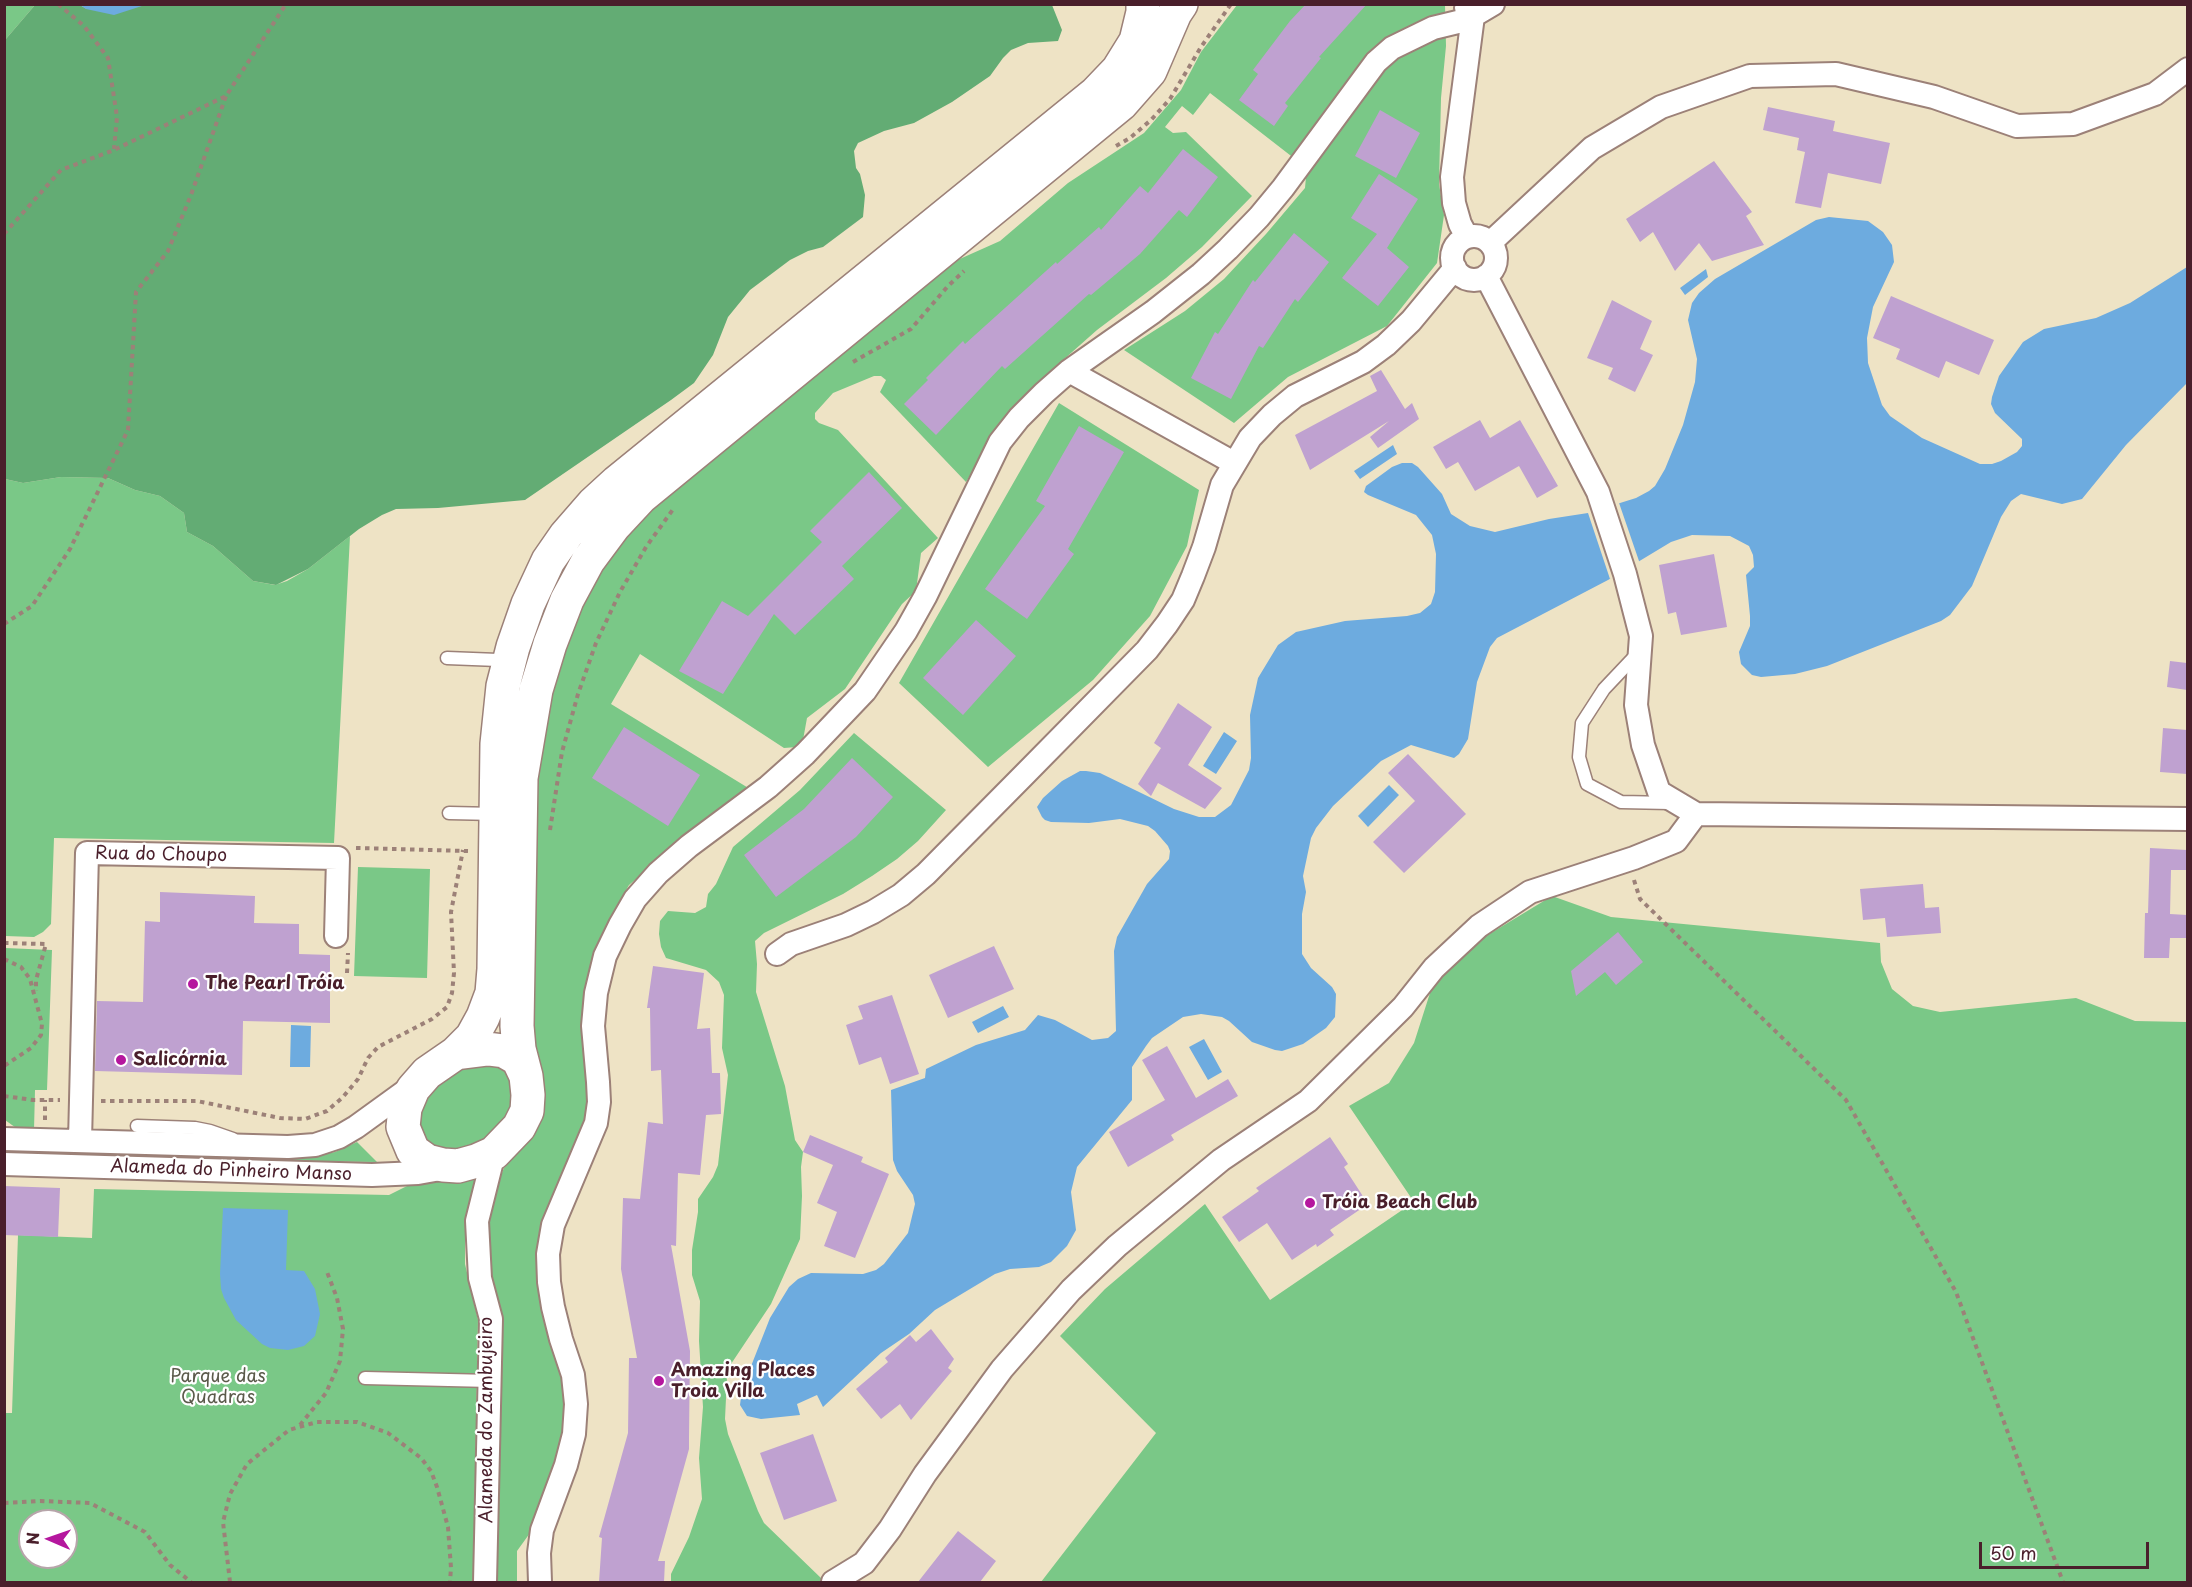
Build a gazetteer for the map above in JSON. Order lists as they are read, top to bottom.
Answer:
{
  "streets": {
    "street": ["Rua do Choupo", "Alameda do Pinheiro Manso", "Alameda do Zambujeiro"]
  },
  "crossings": [
    ["Rua do Choupo", "Alameda do Pinheiro Manso"],
    ["Alameda do Pinheiro Manso", "Alameda do Zambujeiro"]
  ],
  "parks": ["Parque das Quadras"],
  "places": [
    "The Pearl Tróia",
    "Salicórnia",
    "Tróia Beach Club",
    "Amazing Places Troia Villa"
  ],
  "scale_bar": "50 m",
  "north": "left"
}
